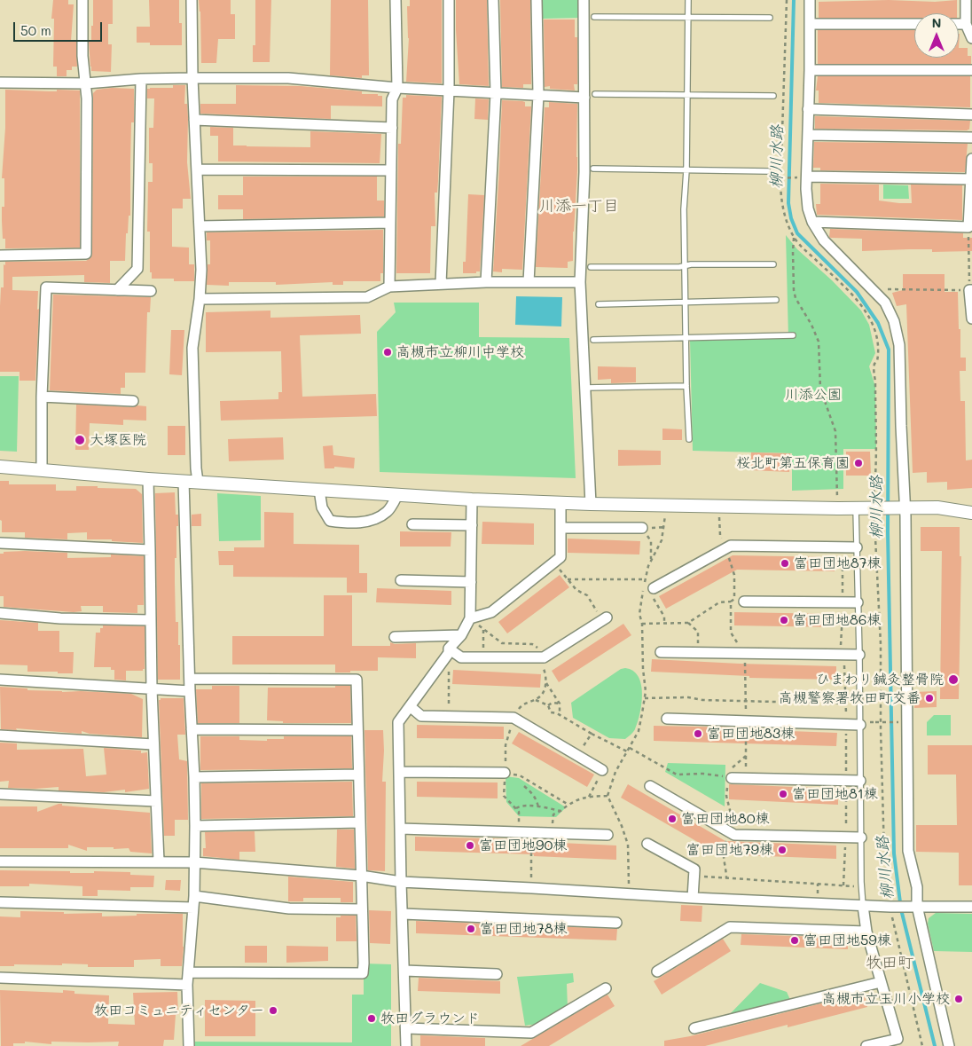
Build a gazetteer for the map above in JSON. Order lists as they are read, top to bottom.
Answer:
{
  "districts": ["川添一丁目", "牧田町"],
  "water": ["柳川水路"],
  "parks": ["川添公園"],
  "places": [
    "高槻市立柳川中学校",
    "大塚医院",
    "桜北町第五保育園",
    "富田団地87棟",
    "富田団地86棟",
    "ひまわり鍼灸整骨院",
    "高槻警察署牧田町交番",
    "富田団地83棟",
    "富田団地81棟",
    "富田団地80棟",
    "富田団地90棟",
    "富田団地79棟",
    "富田団地78棟",
    "富田団地59棟",
    "高槻市立玉川小学校",
    "牧田コミュニティセンター",
    "牧田グラウンド"
  ],
  "scale_bar": "50 m",
  "north": "top"
}
